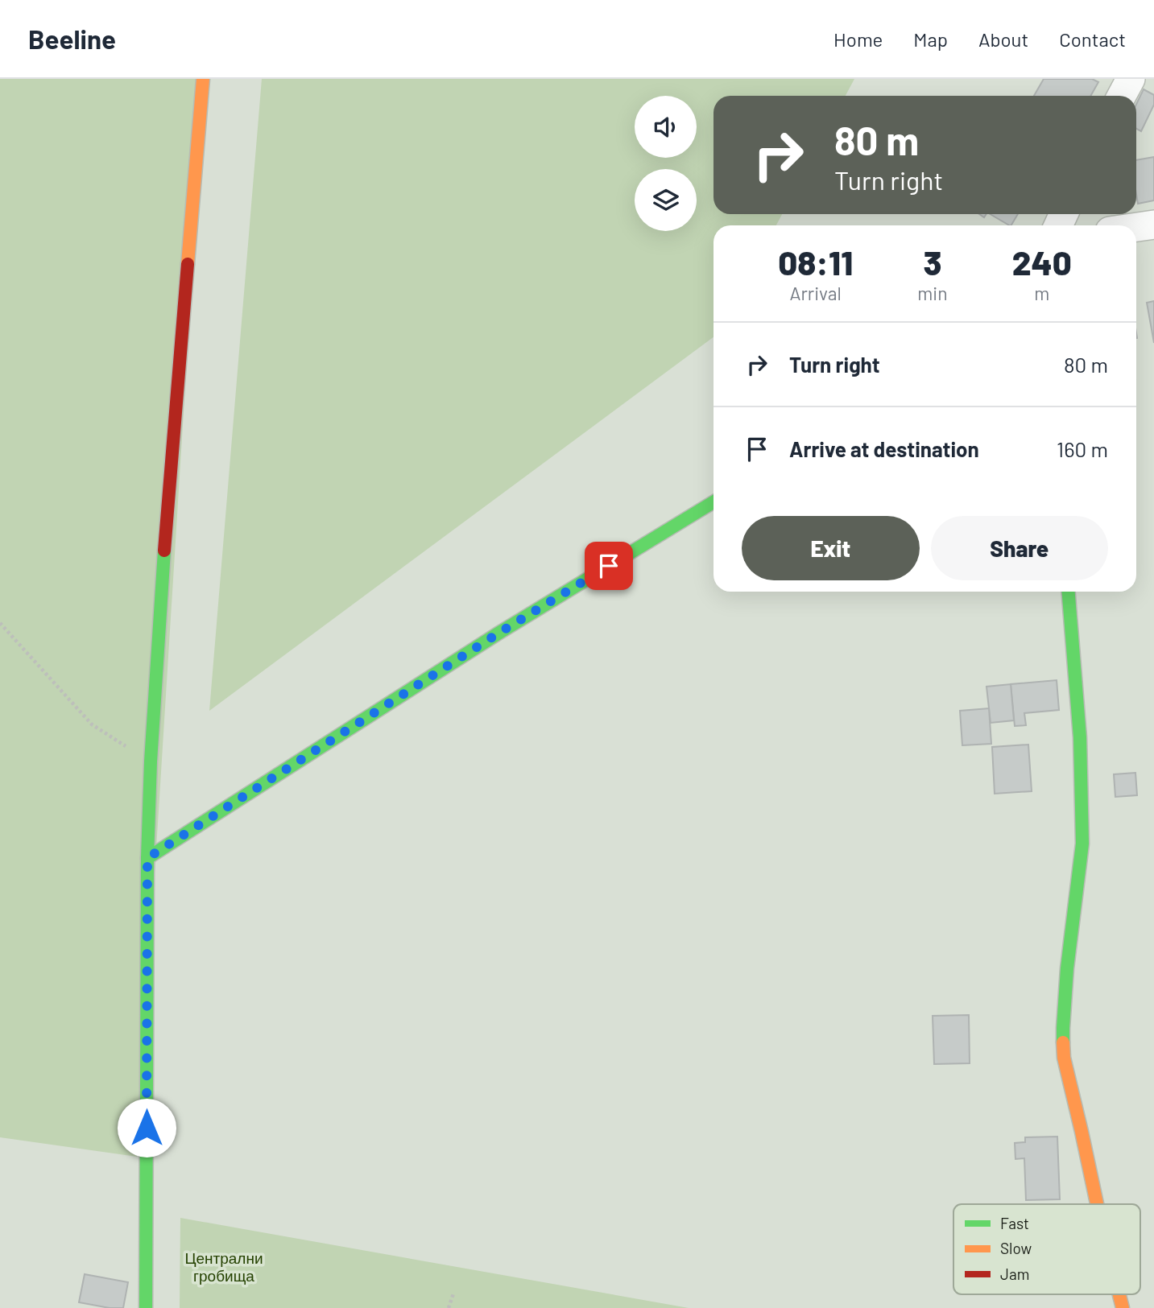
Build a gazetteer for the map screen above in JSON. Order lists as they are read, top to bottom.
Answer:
{
  "parks": ["Централни гробища"],
  "legend": ["Fast", "Slow", "Jam"],
  "page": {
    "header": "Beeline",
    "nav": [
      "Home",
      "Map",
      "About",
      "Contact"
    ],
    "turn": ["80 m", "Turn right"],
    "eta": [
      "08:11",
      "Arrival",
      "3",
      "min",
      "240",
      "m"
    ],
    "list": [
      {
        "name": "Turn right",
        "value": "80 m"
      },
      {
        "name": "Arrive at destination",
        "value": "160 m"
      }
    ],
    "buttons": ["Exit", "Share"]
  }
}
